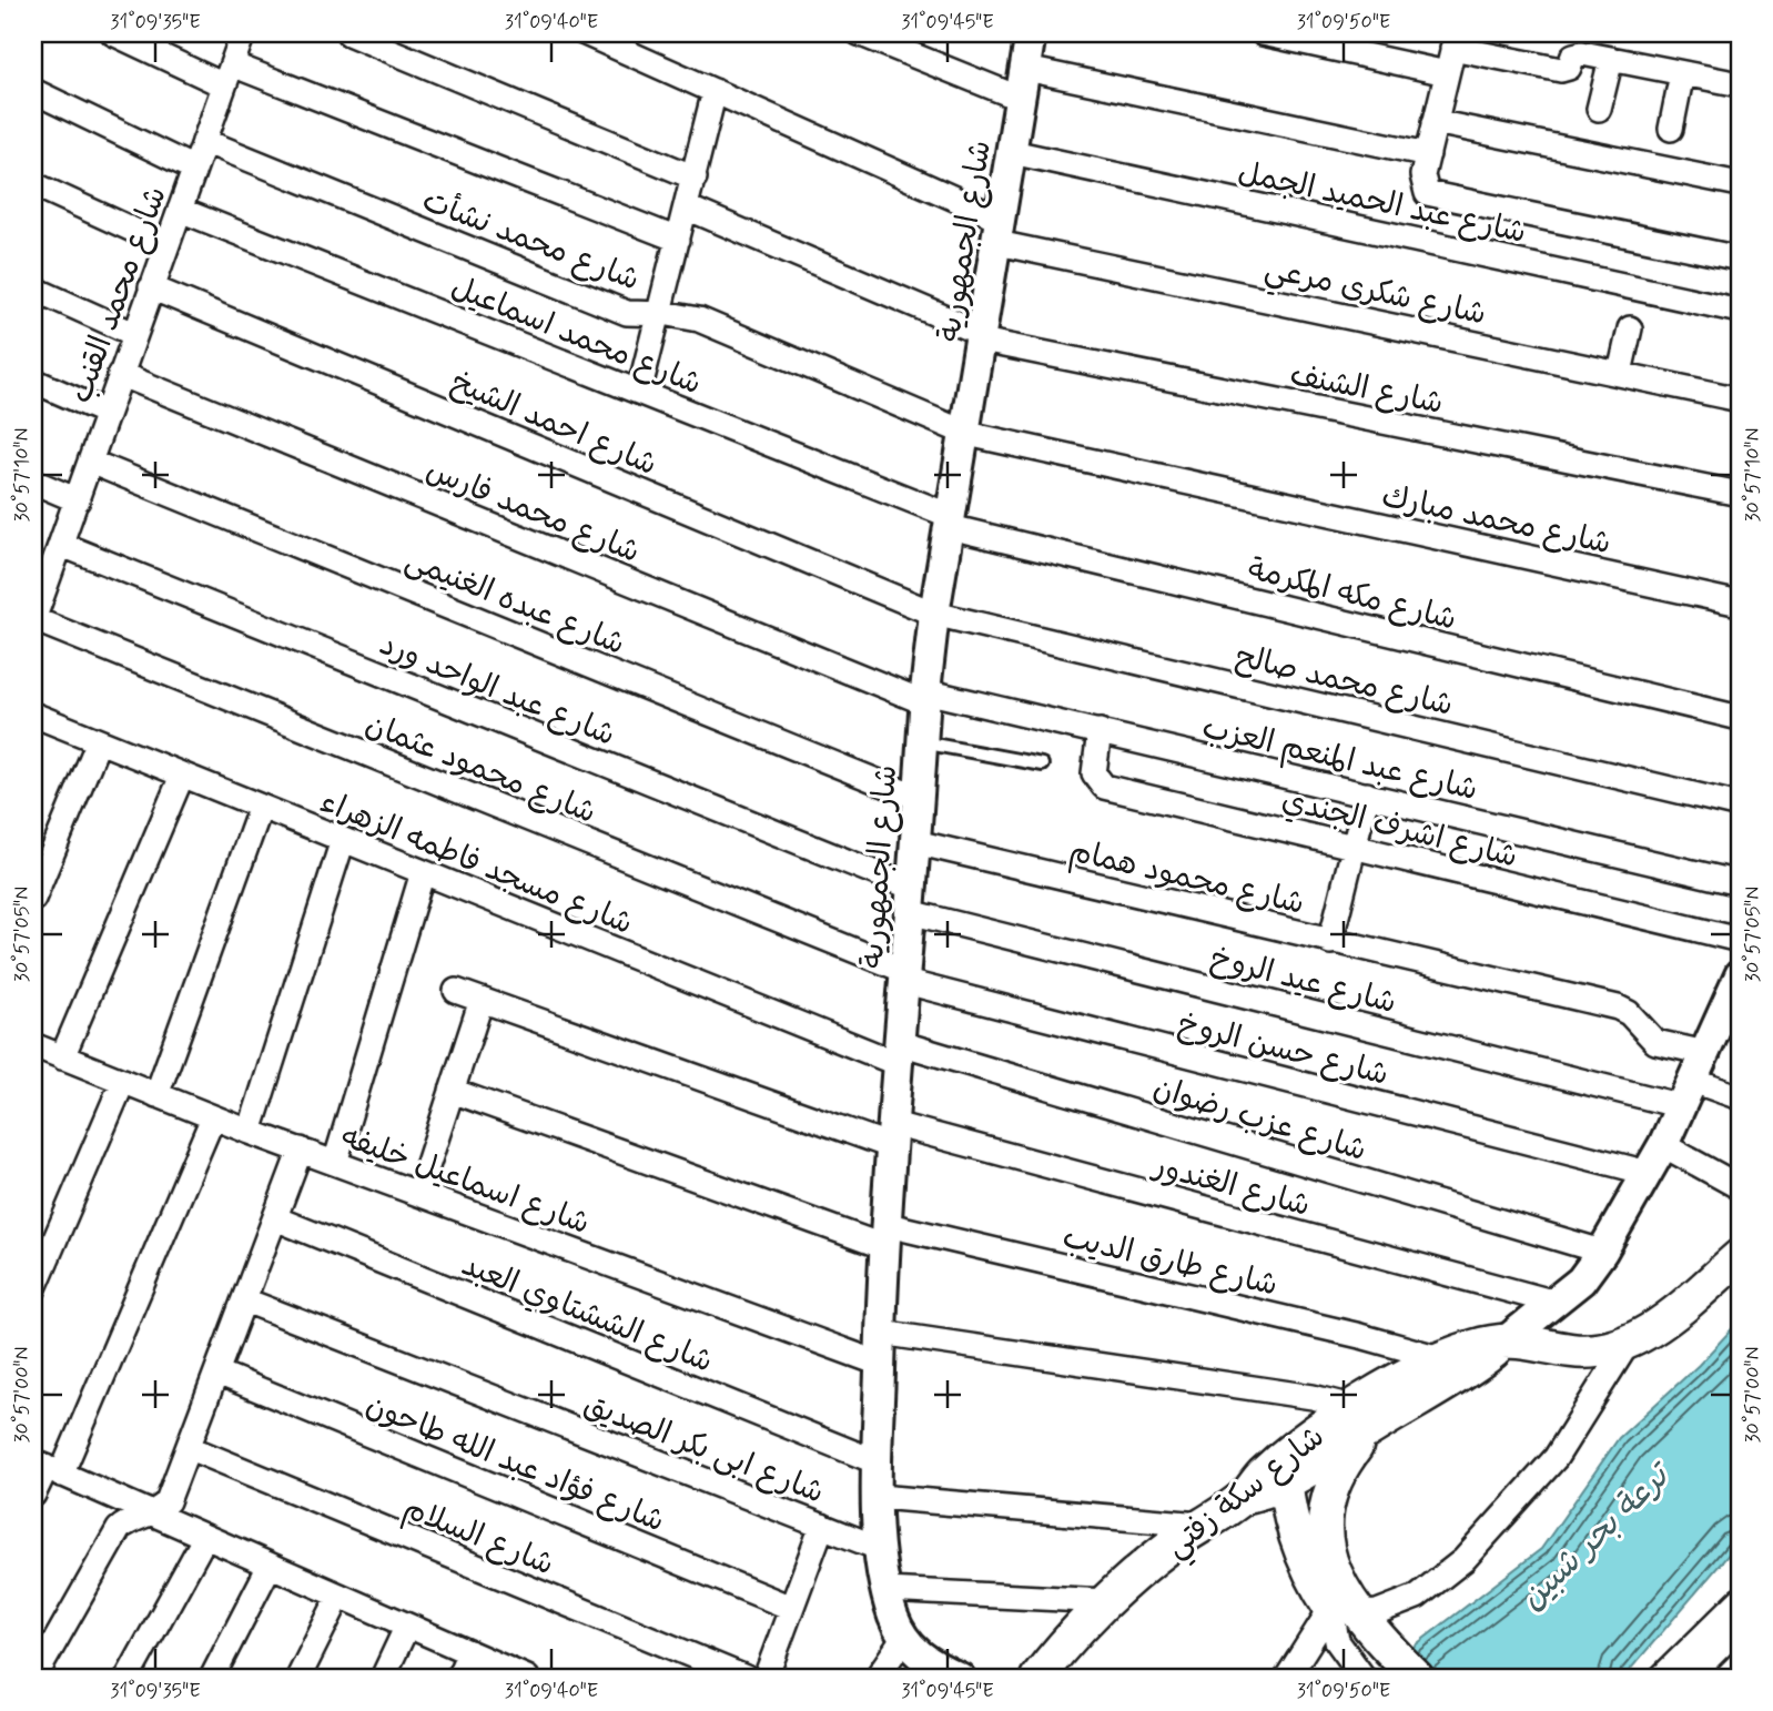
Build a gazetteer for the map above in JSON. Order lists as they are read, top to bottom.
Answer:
{
  "streets": {
    "main road": ["شارع سكة زفتي"],
    "street": [
      "شارع عبد الحميد الجمل",
      "شارع محمد نشأت",
      "شارع الجمهورية",
      "شارع شكرى مرعي",
      "شارع محمد القنب",
      "شارع محمد اسماعيل",
      "شارع الشنف",
      "شارع احمد الشيخ",
      "شارع محمد فارس",
      "شارع محمد مبارك",
      "شارع مكه المكرمة",
      "شارع عبده الغنيمى",
      "شارع محمد صالح",
      "شارع عبد الواحد ورد",
      "شارع عبد المنعم العزب",
      "شارع محمود عثمان",
      "شارع اشرف الجندي",
      "شارع مسجد فاطمه الزهراء",
      "شارع محمود همام",
      "شارع عيد الروخ",
      "شارع حسن الروخ",
      "شارع عزب رضوان",
      "شارع اسماعيل خليفه",
      "شارع الغندور",
      "شارع طارق الديب",
      "شارع الششتاوي العبد",
      "شارع ابى بكر الصديق",
      "شارع فؤاد عبد الله طاحون",
      "شارع السلام"
    ]
  },
  "crossings": [
    ["شارع عبد الحميد الجمل", "شارع الجمهورية"],
    ["شارع محمد نشأت", "شارع الجمهورية"],
    ["شارع محمد نشأت", "شارع محمد القنب"],
    ["شارع محمد نشأت", "شارع محمد مبارك"],
    ["شارع الجمهورية", "شارع شكرى مرعي"],
    ["شارع الجمهورية", "شارع محمد اسماعيل"],
    ["شارع الجمهورية", "شارع الشنف"],
    ["شارع الجمهورية", "شارع احمد الشيخ"],
    ["شارع الجمهورية", "شارع محمد فارس"],
    ["شارع الجمهورية", "شارع محمد مبارك"],
    ["شارع الجمهورية", "شارع مكه المكرمة"],
    ["شارع الجمهورية", "شارع عبده الغنيمى"],
    ["شارع الجمهورية", "شارع محمد صالح"],
    ["شارع الجمهورية", "شارع عبد الواحد ورد"],
    ["شارع الجمهورية", "شارع عبد المنعم العزب"],
    ["شارع الجمهورية", "شارع محمود عثمان"],
    ["شارع الجمهورية", "شارع مسجد فاطمه الزهراء"],
    ["شارع الجمهورية", "شارع محمود همام"],
    ["شارع الجمهورية", "شارع عيد الروخ"],
    ["شارع الجمهورية", "شارع حسن الروخ"],
    ["شارع الجمهورية", "شارع عزب رضوان"],
    ["شارع الجمهورية", "شارع اسماعيل خليفه"],
    ["شارع الجمهورية", "شارع الغندور"],
    ["شارع الجمهورية", "شارع طارق الديب"],
    ["شارع الجمهورية", "شارع الششتاوي العبد"],
    ["شارع الجمهورية", "شارع ابى بكر الصديق"],
    ["شارع محمد القنب", "شارع محمد اسماعيل"],
    ["شارع محمد القنب", "شارع احمد الشيخ"],
    ["شارع محمد القنب", "شارع محمد فارس"],
    ["شارع محمد القنب", "شارع عبده الغنيمى"],
    ["شارع محمد القنب", "شارع عبد الواحد ورد"],
    ["شارع محمد القنب", "شارع محمود عثمان"],
    ["شارع محمد اسماعيل", "شارع مكه المكرمة"],
    ["شارع احمد الشيخ", "شارع محمد صالح"],
    ["شارع محمد فارس", "شارع عبد المنعم العزب"],
    ["شارع عبد الواحد ورد", "شارع عيد الروخ"],
    ["شارع عبد المنعم العزب", "شارع اشرف الجندي"],
    ["شارع محمود عثمان", "شارع حسن الروخ"],
    ["شارع مسجد فاطمه الزهراء", "شارع عزب رضوان"],
    ["شارع محمود همام", "شارع سكة زفتي"],
    ["شارع عيد الروخ", "شارع سكة زفتي"],
    ["شارع حسن الروخ", "شارع سكة زفتي"],
    ["شارع عزب رضوان", "شارع سكة زفتي"],
    ["شارع الغندور", "شارع سكة زفتي"],
    ["شارع طارق الديب", "شارع سكة زفتي"]
  ],
  "water": ["ترعة بحر شبين"],
  "coordinates": [
    "31°09'35\"E",
    "31°09'40\"E",
    "31°09'45\"E",
    "31°09'50\"E",
    "30°57'10\"N",
    "30°57'05\"N",
    "30°57'00\"N"
  ]
}
